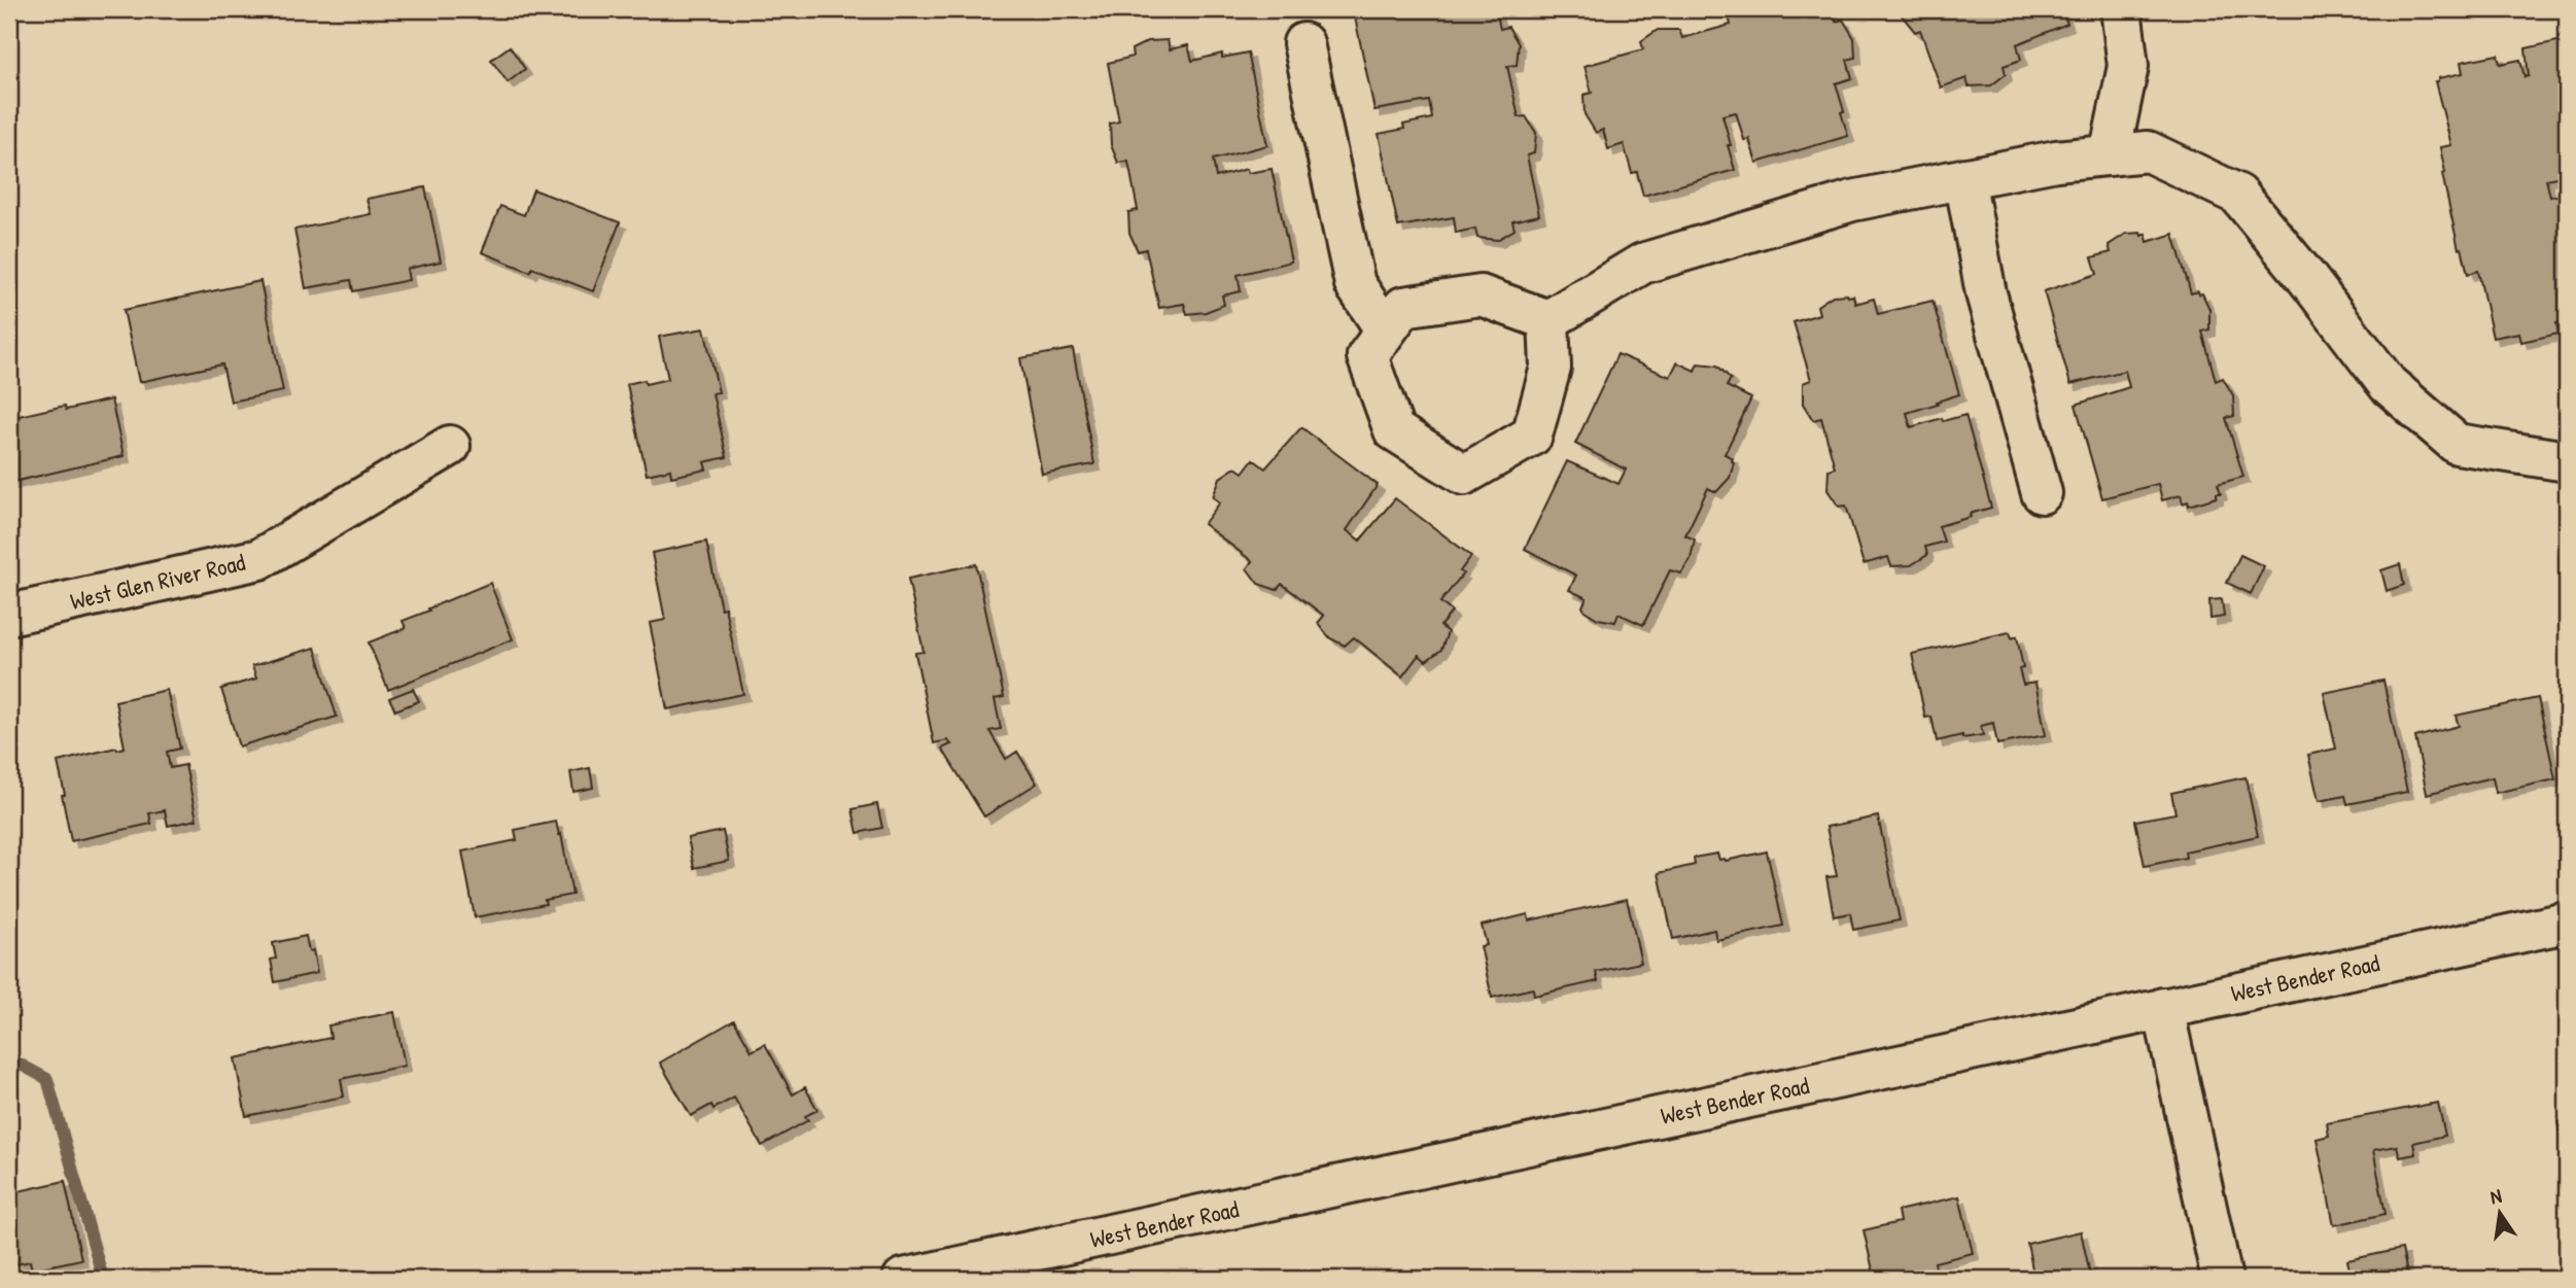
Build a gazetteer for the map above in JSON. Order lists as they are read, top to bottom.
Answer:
{
  "streets": {
    "street": ["West Glen River Road", "West Bender Road"]
  },
  "north": "top"
}
